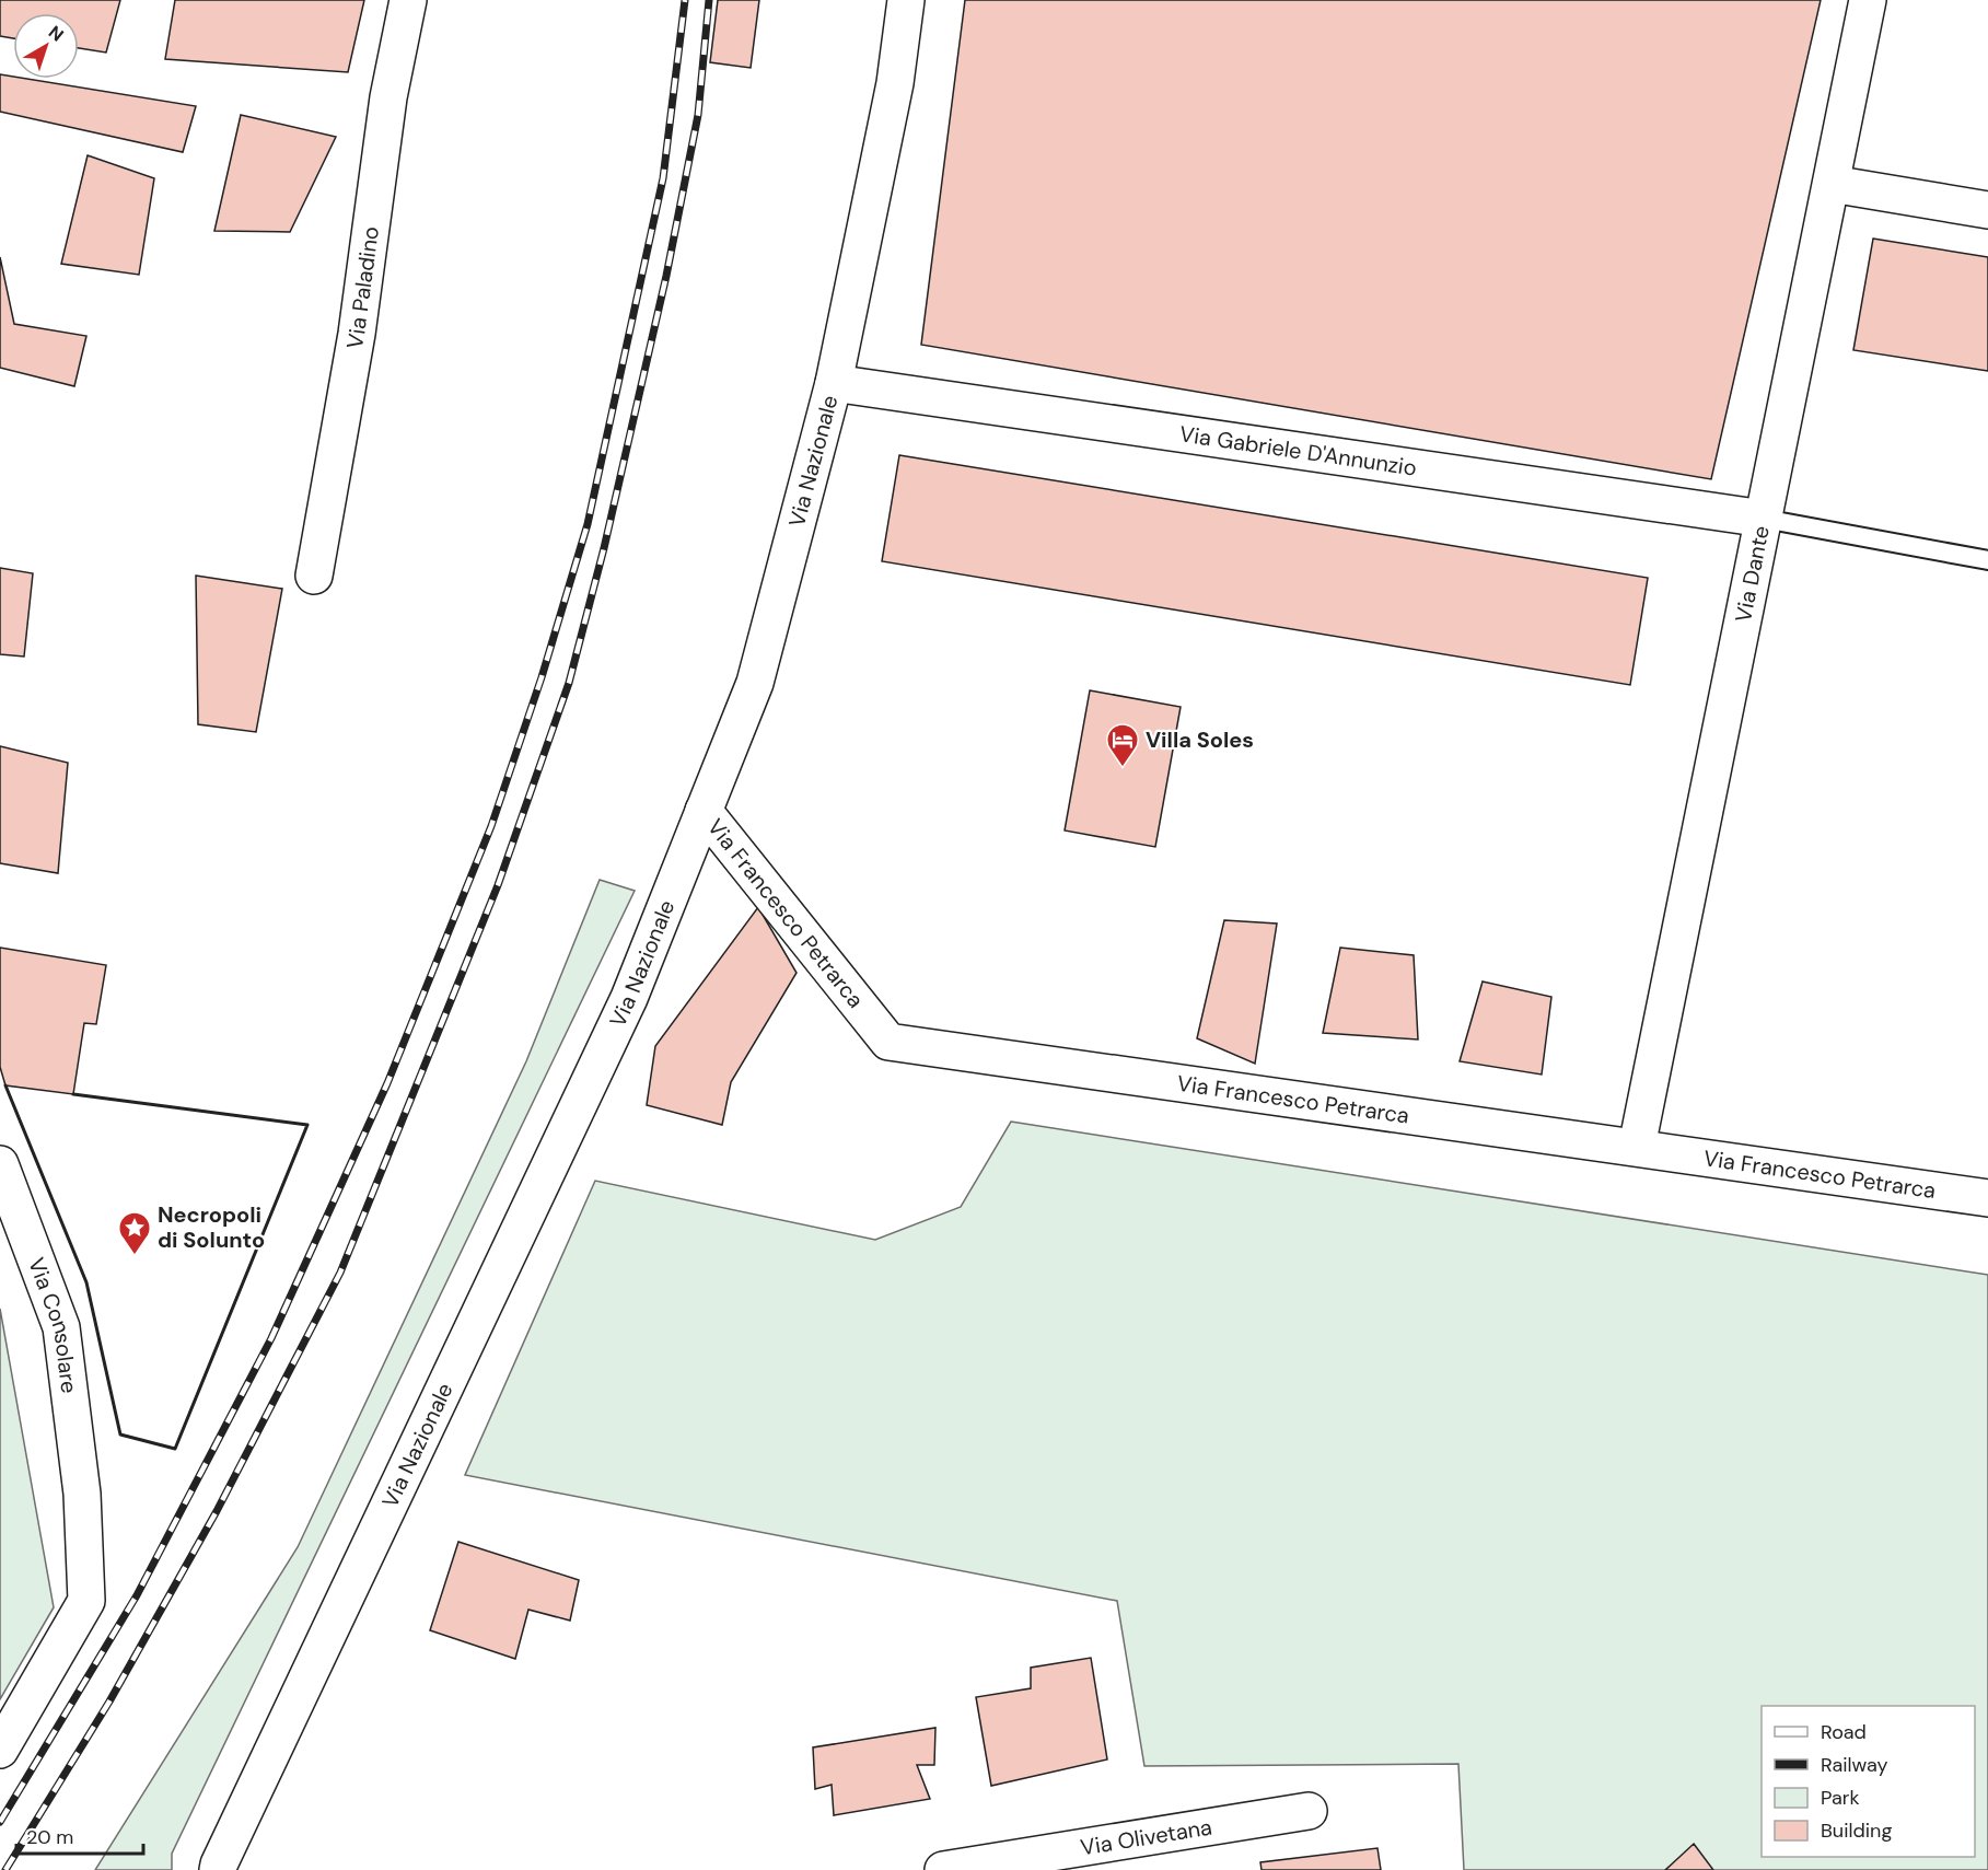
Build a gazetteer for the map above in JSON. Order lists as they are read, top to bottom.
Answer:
{
  "streets": {
    "street": [
      "Via Paladino",
      "Via Gabriele D'Annunzio",
      "Via Nazionale",
      "Via Dante",
      "Via Francesco Petrarca",
      "Via Consolare",
      "Via Olivetana"
    ]
  },
  "crossings": [
    ["Via Gabriele D'Annunzio", "Via Nazionale"],
    ["Via Gabriele D'Annunzio", "Via Dante"],
    ["Via Nazionale", "Via Francesco Petrarca"],
    ["Via Dante", "Via Francesco Petrarca"]
  ],
  "places": {
    "hotel": ["Villa Soles"],
    "place": ["Necropoli di Solunto"]
  },
  "legend": [
    "Road",
    "Railway",
    "Park",
    "Building"
  ],
  "scale_bar": "20 m",
  "north": "top right"
}
